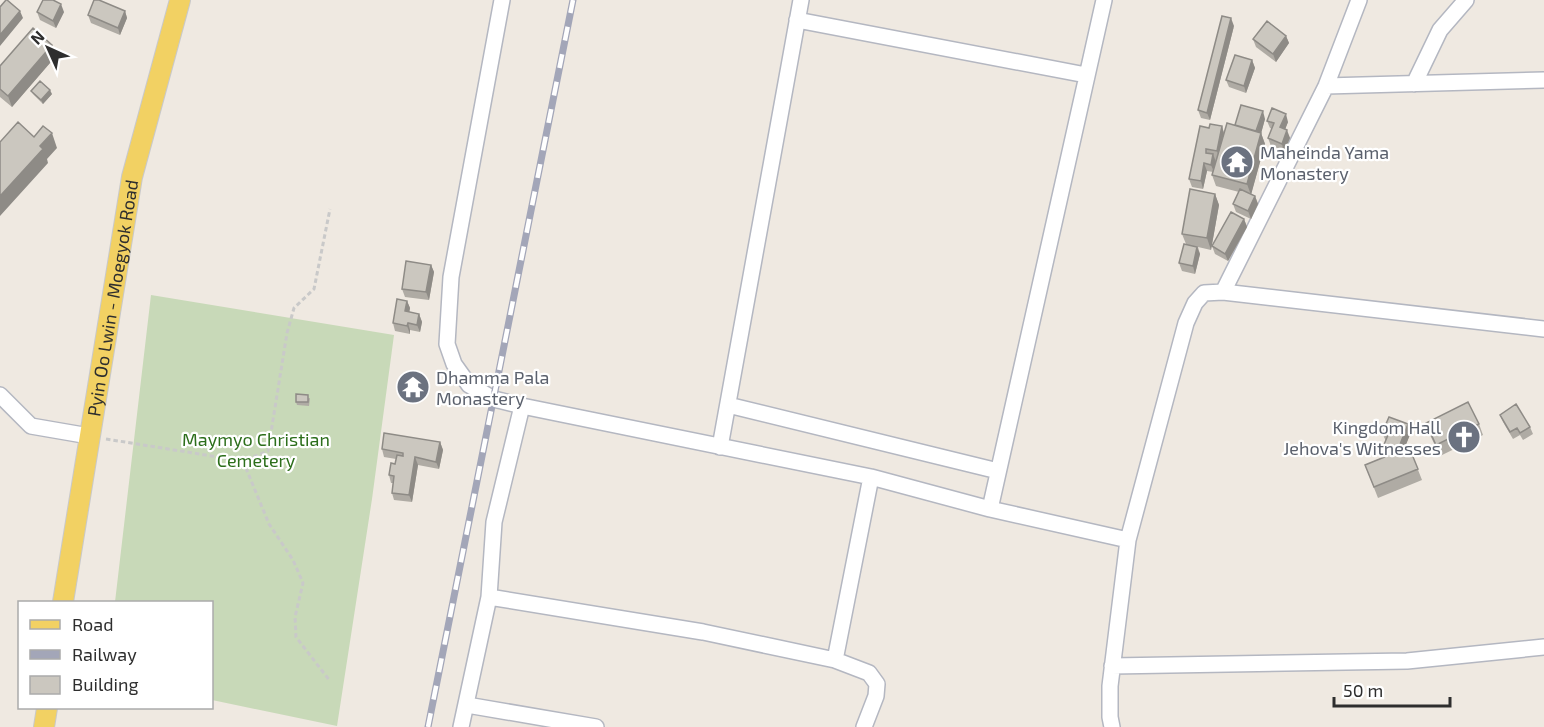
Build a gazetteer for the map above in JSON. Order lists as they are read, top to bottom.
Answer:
{
  "streets": {
    "main road": ["Pyin Oo Lwin - Moegyok Road"]
  },
  "parks": ["Maymyo Christian Cemetery"],
  "places": {
    "temple": ["Maheinda Yama Monastery", "Dhamma Pala Monastery"],
    "church": ["Kingdom Hall Jehova's Witnesses"]
  },
  "legend": ["Road", "Railway", "Building"],
  "scale_bar": "50 m",
  "north": "top left"
}
